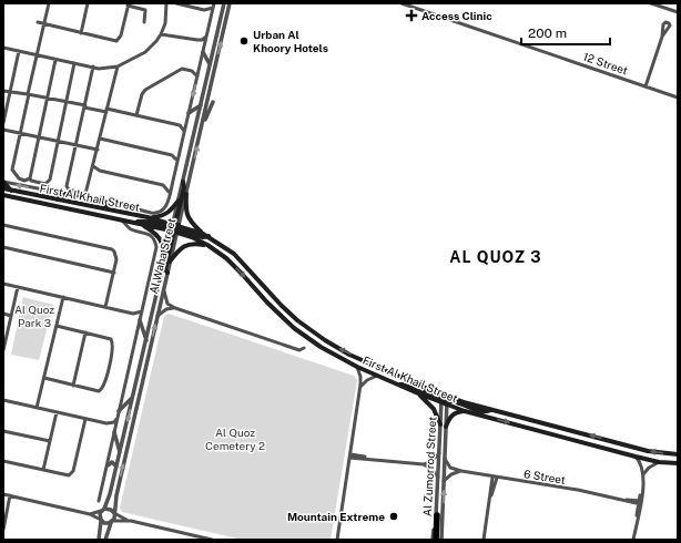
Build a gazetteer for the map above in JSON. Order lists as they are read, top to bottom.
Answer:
{
  "streets": {
    "main road": ["First Al Khail Street"],
    "street": [
      "12 Street",
      "Al Waha Street",
      "Al Zumorrod Street",
      "6 Street"
    ]
  },
  "crossings": [
    ["First Al Khail Street", "Al Waha Street"],
    ["First Al Khail Street", "Al Zumorrod Street"]
  ],
  "districts": ["AL QUOZ 3"],
  "parks": ["Al Quoz Park 3", "Al Quoz Cemetery 2"],
  "places": {
    "health": ["Access Clinic"],
    "other": ["Urban Al Khoory Hotels", "Mountain Extreme"]
  },
  "scale_bar": "200 m"
}
